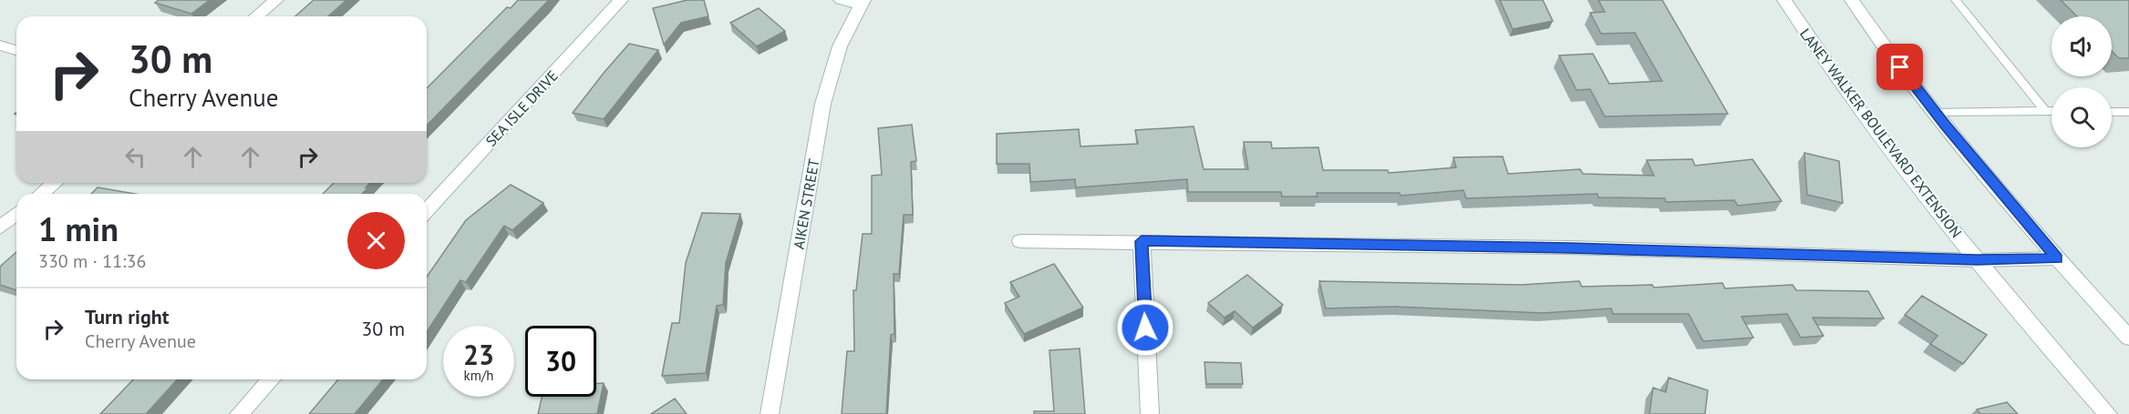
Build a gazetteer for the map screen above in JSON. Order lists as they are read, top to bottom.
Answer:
{
  "streets": {
    "street": ["SEA ISLE DRIVE", "LANEY WALKER BOULEVARD EXTENSION", "AIKEN STREET"]
  },
  "page": {
    "turn": ["30 m", "Cherry Avenue"],
    "heading": ["1 min", "330 m · 11:36"],
    "list": [
      {
        "name": "Turn right",
        "note": "Cherry Avenue",
        "value": "30 m"
      }
    ],
    "speed": "23 km/h",
    "limit": "30"
  }
}
